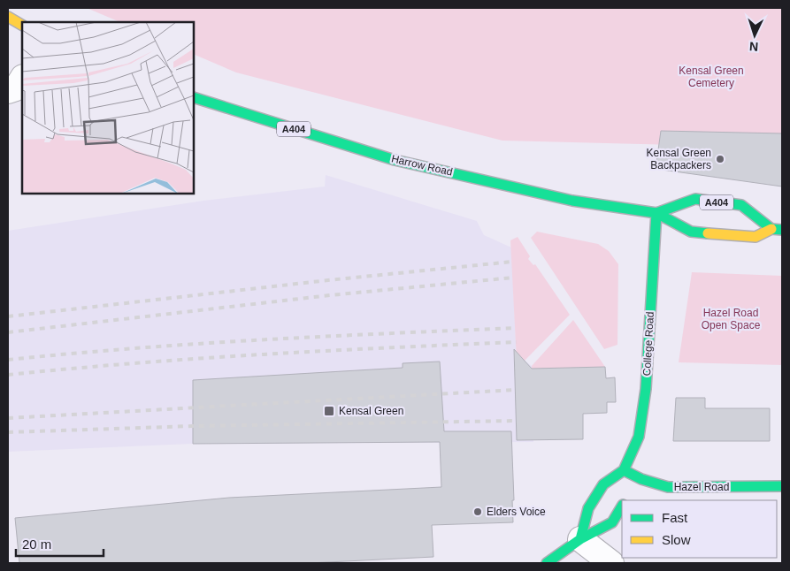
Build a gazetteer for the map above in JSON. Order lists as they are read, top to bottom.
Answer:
{
  "streets": {
    "main road": [
      "A404",
      "Harrow Road",
      "College Road",
      "Hazel Road"
    ]
  },
  "crossings": [
    ["Harrow Road", "College Road"],
    ["College Road", "Hazel Road"]
  ],
  "parks": ["Kensal Green Cemetery", "Hazel Road Open Space"],
  "places": {
    "other": ["Kensal Green Backpackers", "Elders Voice"],
    "transit": ["Kensal Green"]
  },
  "legend": ["Fast", "Slow"],
  "scale_bar": "20 m",
  "north": "bottom"
}
